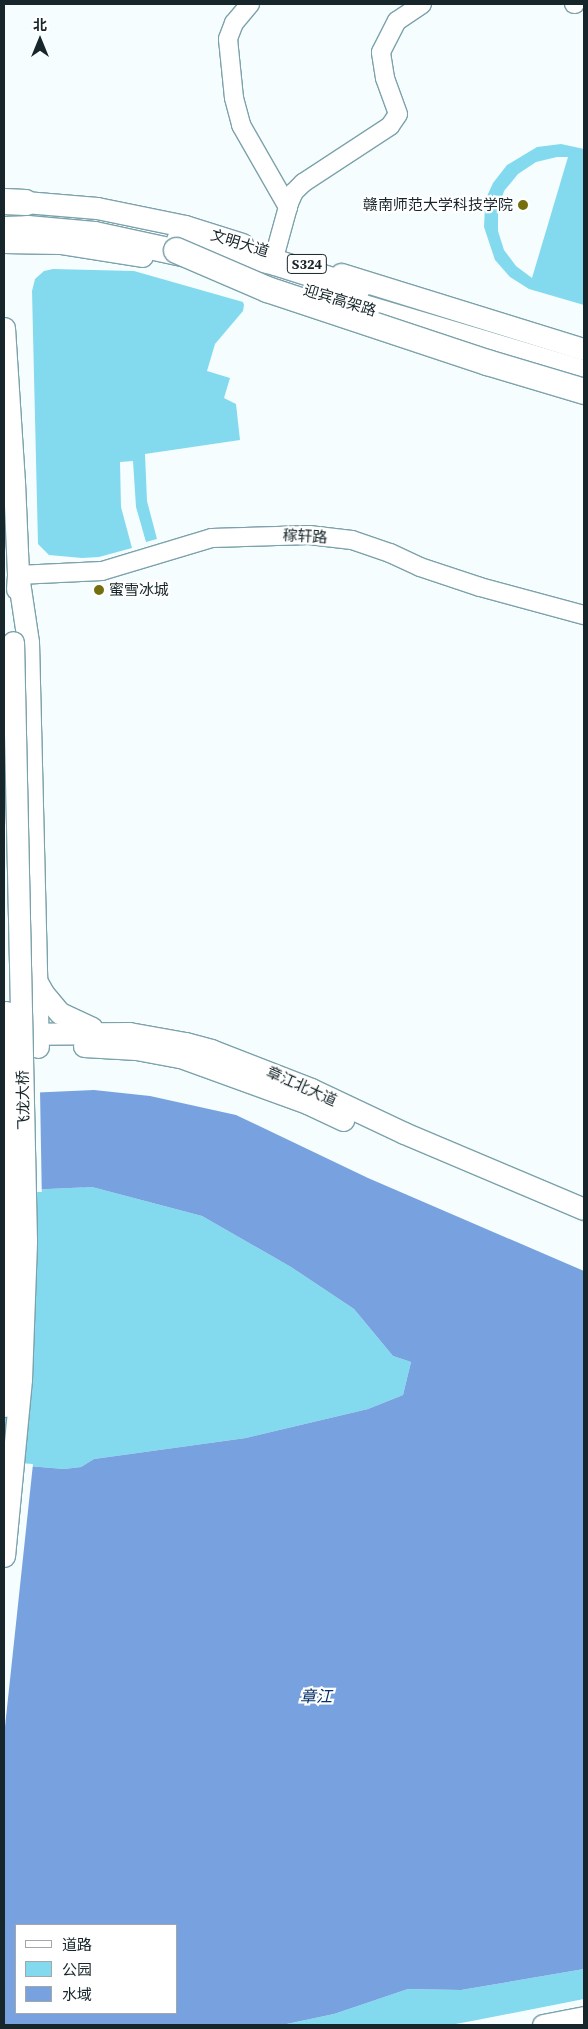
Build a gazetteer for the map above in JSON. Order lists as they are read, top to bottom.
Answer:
{
  "streets": {
    "highway": ["迎宾高架路"],
    "main road": [
      "文明大道",
      "S324",
      "章江北大道",
      "飞龙大桥"
    ],
    "street": ["稼轩路"]
  },
  "crossings": [
    ["稼轩路", "飞龙大桥"]
  ],
  "water": ["章江"],
  "places": ["赣南师范大学科技学院", "蜜雪冰城"],
  "legend": ["道路", "公园", "水域"],
  "north": "top"
}
